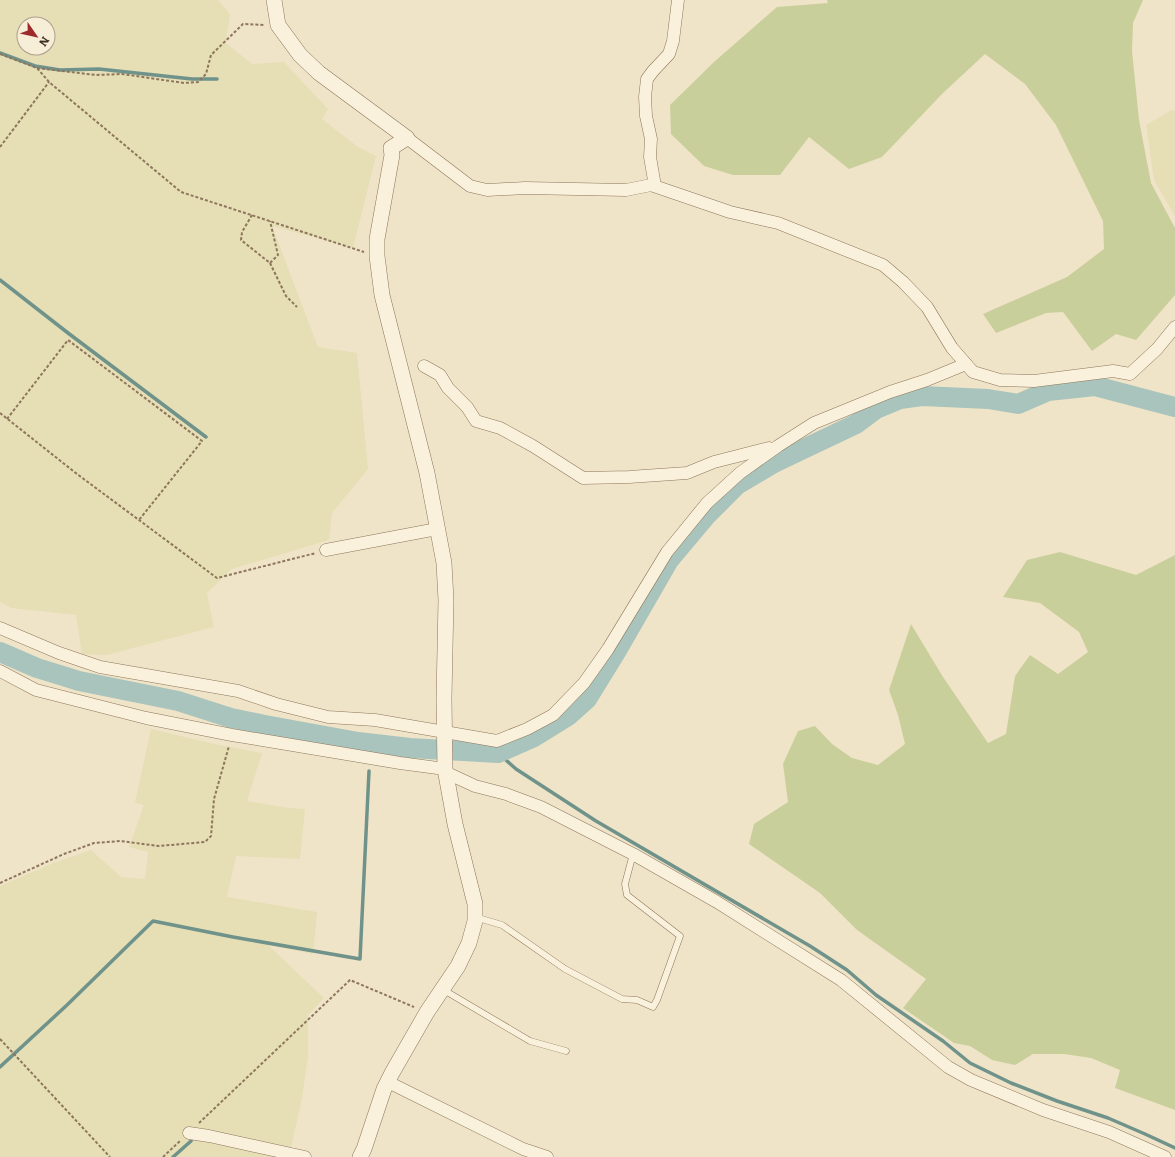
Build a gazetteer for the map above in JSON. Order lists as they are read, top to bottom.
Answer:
{
  "north": "bottom right"
}
